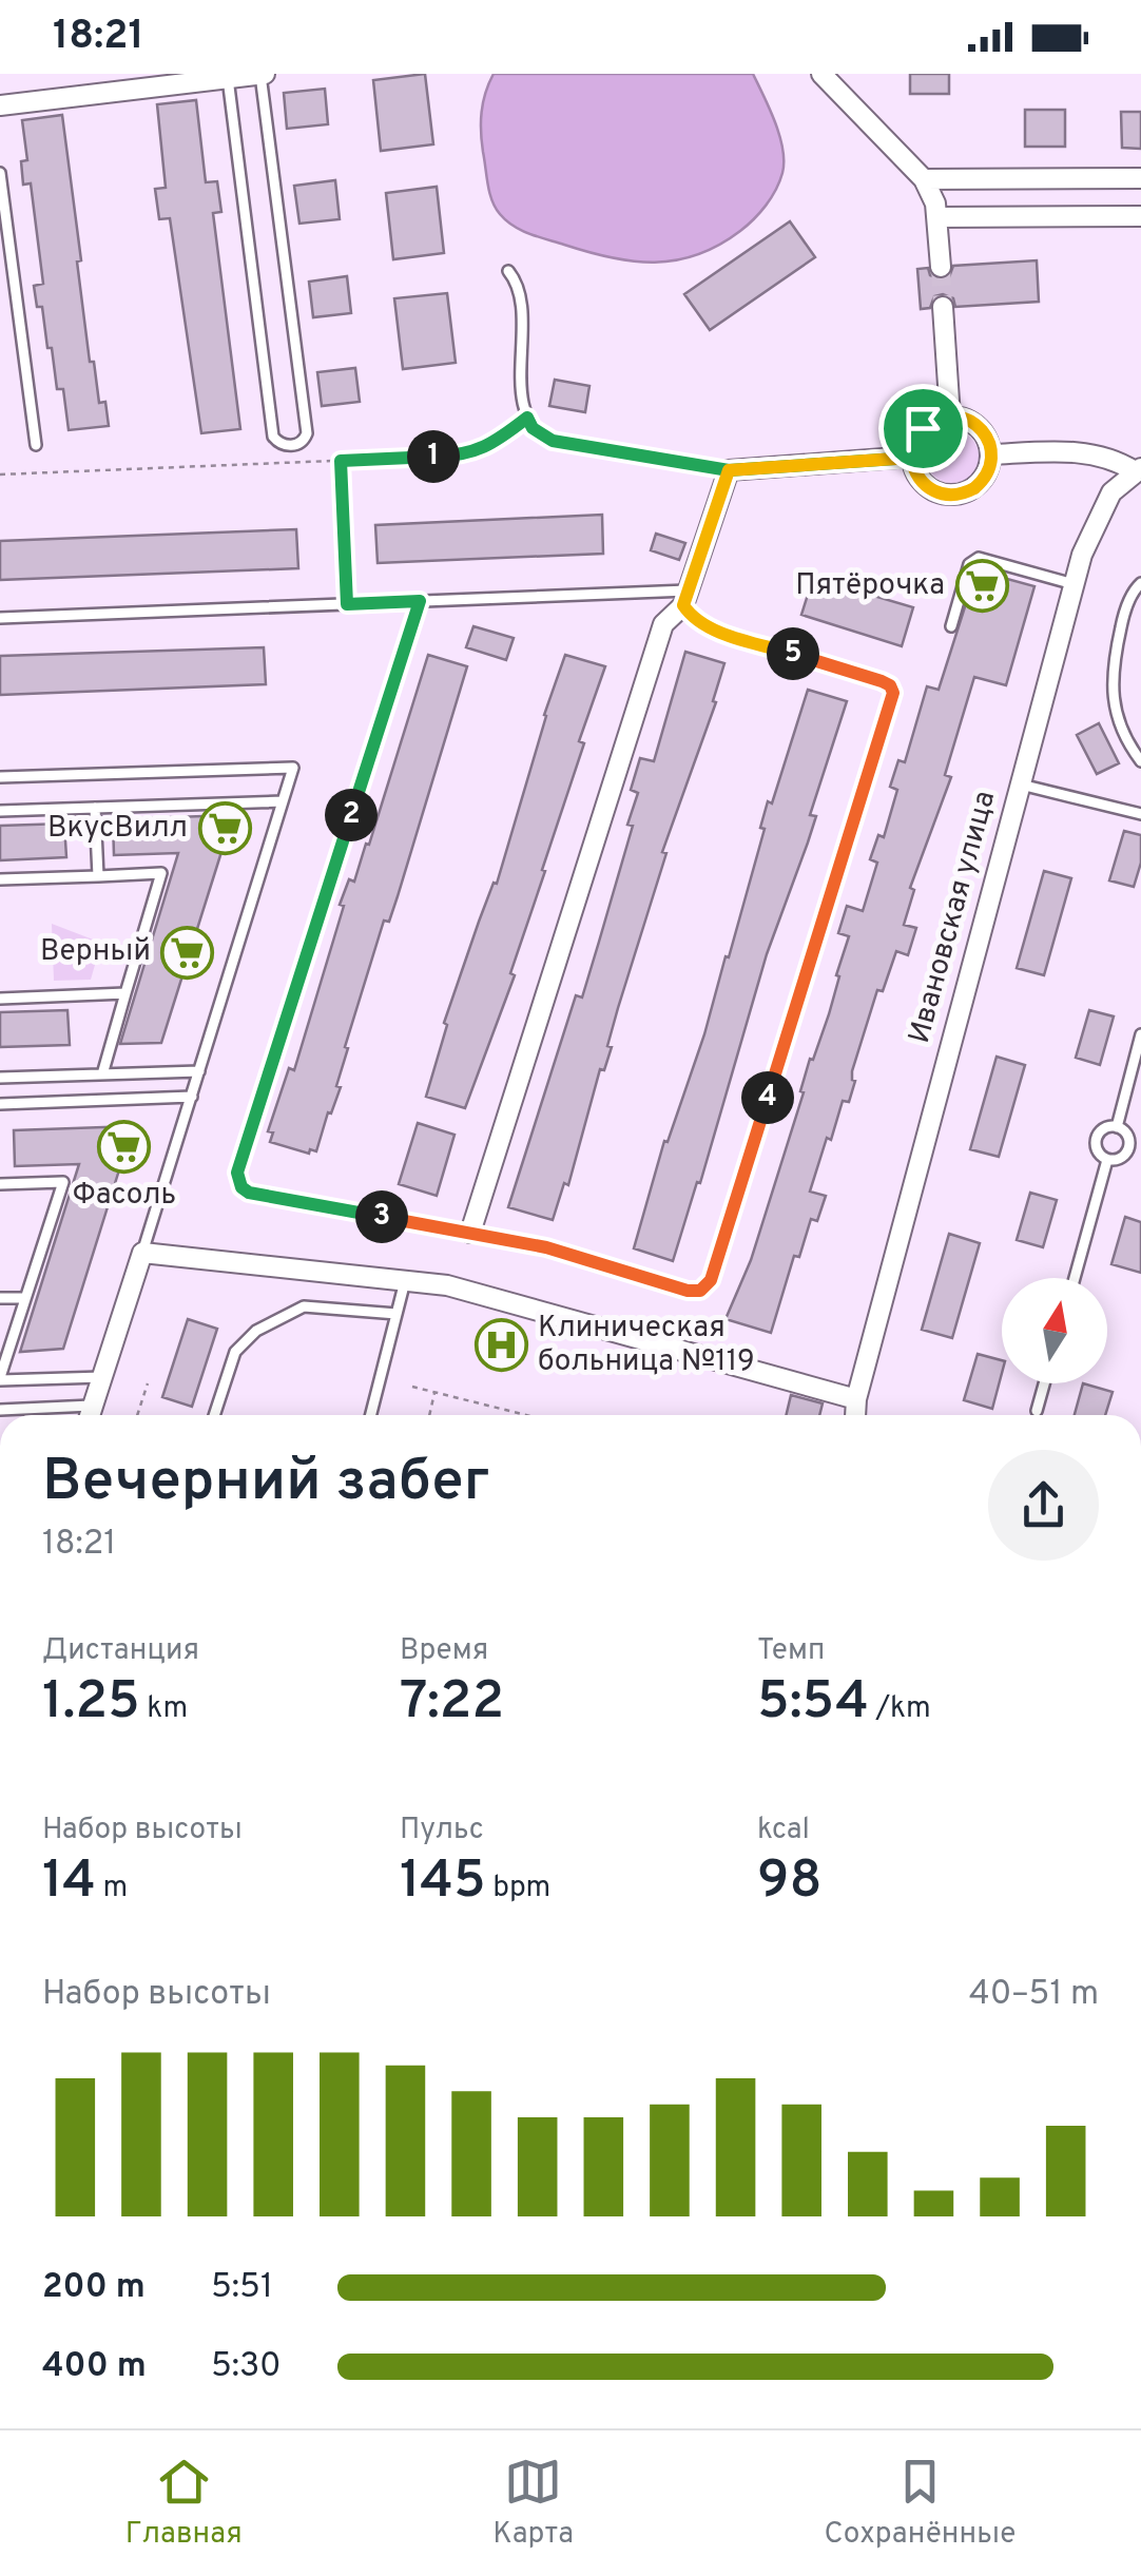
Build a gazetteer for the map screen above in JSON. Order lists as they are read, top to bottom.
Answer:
{
  "streets": {
    "street": ["Ивановская улица"]
  },
  "places": {
    "supermarket": [
      "Пятёрочка",
      "ВкусВилл",
      "Верный",
      "Фасоль"
    ],
    "hospital": ["Клиническая больница №119"]
  },
  "north": "top",
  "page": {
    "status": "18:21",
    "pins": [
      "1",
      "5",
      "2",
      "4",
      "3"
    ],
    "heading": ["Вечерний забег", "18:21"],
    "stats": [
      ["Дистанция", "1.25 km"],
      ["Время", "7:22"],
      ["Темп", "5:54 /km"],
      ["Набор высоты", "14 m"],
      ["Пульс", "145 bpm"],
      ["kcal", "98"]
    ],
    "chart": ["Набор высоты", "40–51 m"],
    "list": [
      {
        "name": "200 m",
        "note": "5:51"
      },
      {
        "name": "400 m",
        "note": "5:30"
      }
    ],
    "tabs": ["Главная", "Карта", "Сохранённые"]
  }
}
